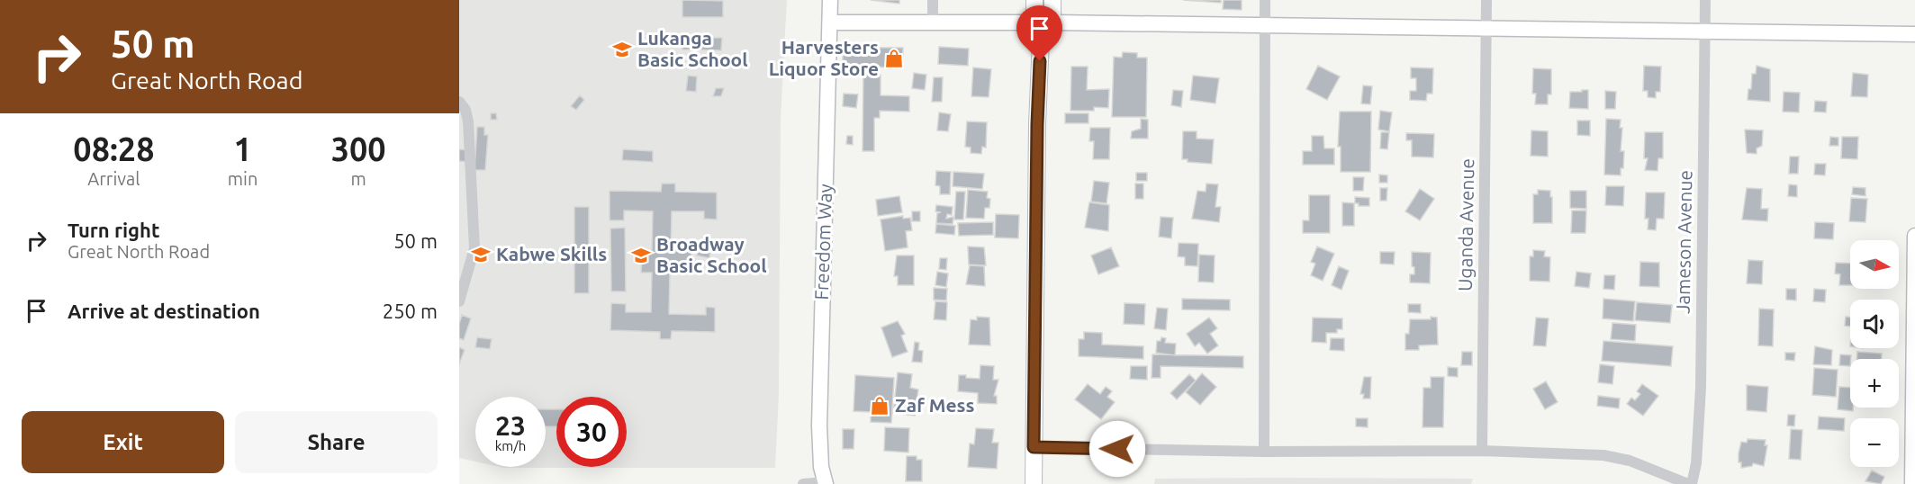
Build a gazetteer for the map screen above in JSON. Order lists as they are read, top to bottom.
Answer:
{
  "streets": {
    "main road": ["Freedom Way"],
    "street": ["Uganda Avenue", "Jameson Avenue"]
  },
  "places": {
    "school or university": ["Lukanga Basic School", "Kabwe Skills", "Broadway Basic School"],
    "shop": ["Harvesters Liquor Store", "Zaf Mess"]
  },
  "north": "right",
  "page": {
    "turn": ["50 m", "Great North Road"],
    "eta": [
      "08:28",
      "Arrival",
      "1",
      "min",
      "300",
      "m"
    ],
    "list": [
      {
        "name": "Turn right",
        "note": "Great North Road",
        "value": "50 m"
      },
      {
        "name": "Arrive at destination",
        "value": "250 m"
      }
    ],
    "map_buttons": ["+", "−"],
    "speed": "23 km/h",
    "limit": "30",
    "buttons": ["Exit", "Share"]
  }
}
